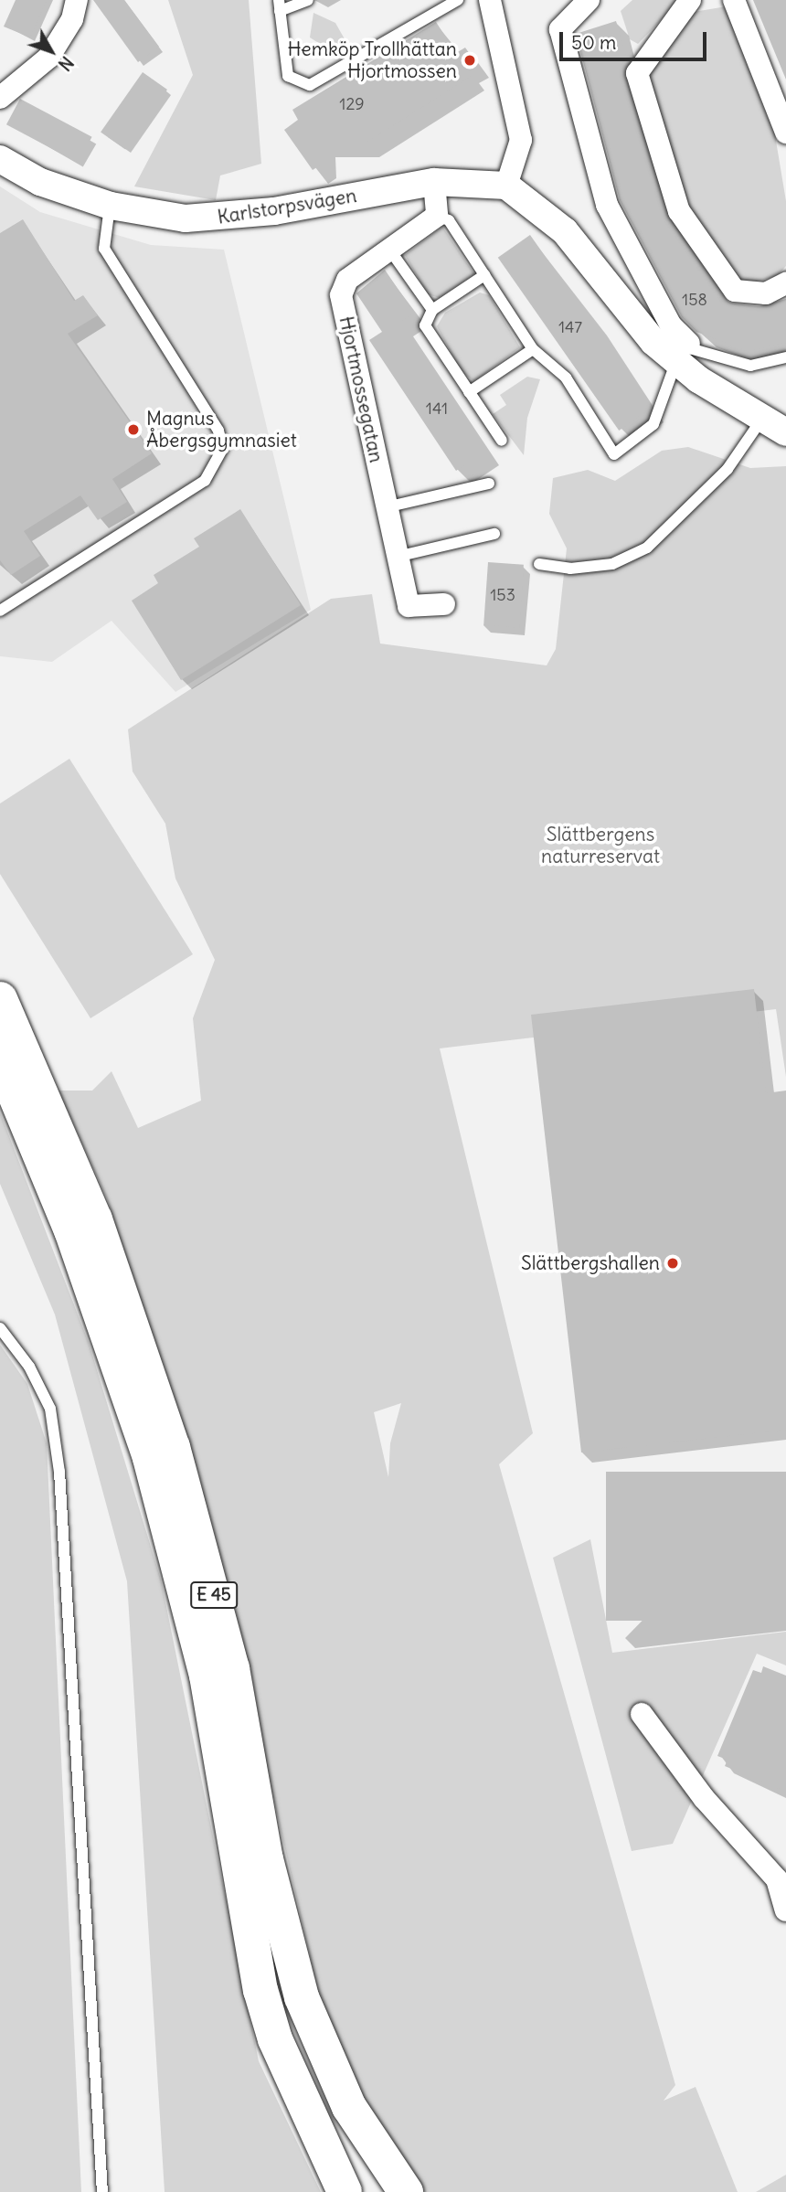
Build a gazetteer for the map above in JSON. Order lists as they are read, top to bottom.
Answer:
{
  "streets": {
    "highway": ["E 45"],
    "street": ["Karlstorpsvägen", "Hjortmossegatan"]
  },
  "parks": ["Slättbergens naturreservat"],
  "places": ["Hemköp Trollhättan Hjortmossen", "Magnus Åbergsgymnasiet", "Slättbergshallen"],
  "house_numbers": [
    "129",
    "158",
    "147",
    "141",
    "153"
  ],
  "scale_bar": "50 m",
  "north": "bottom right"
}
